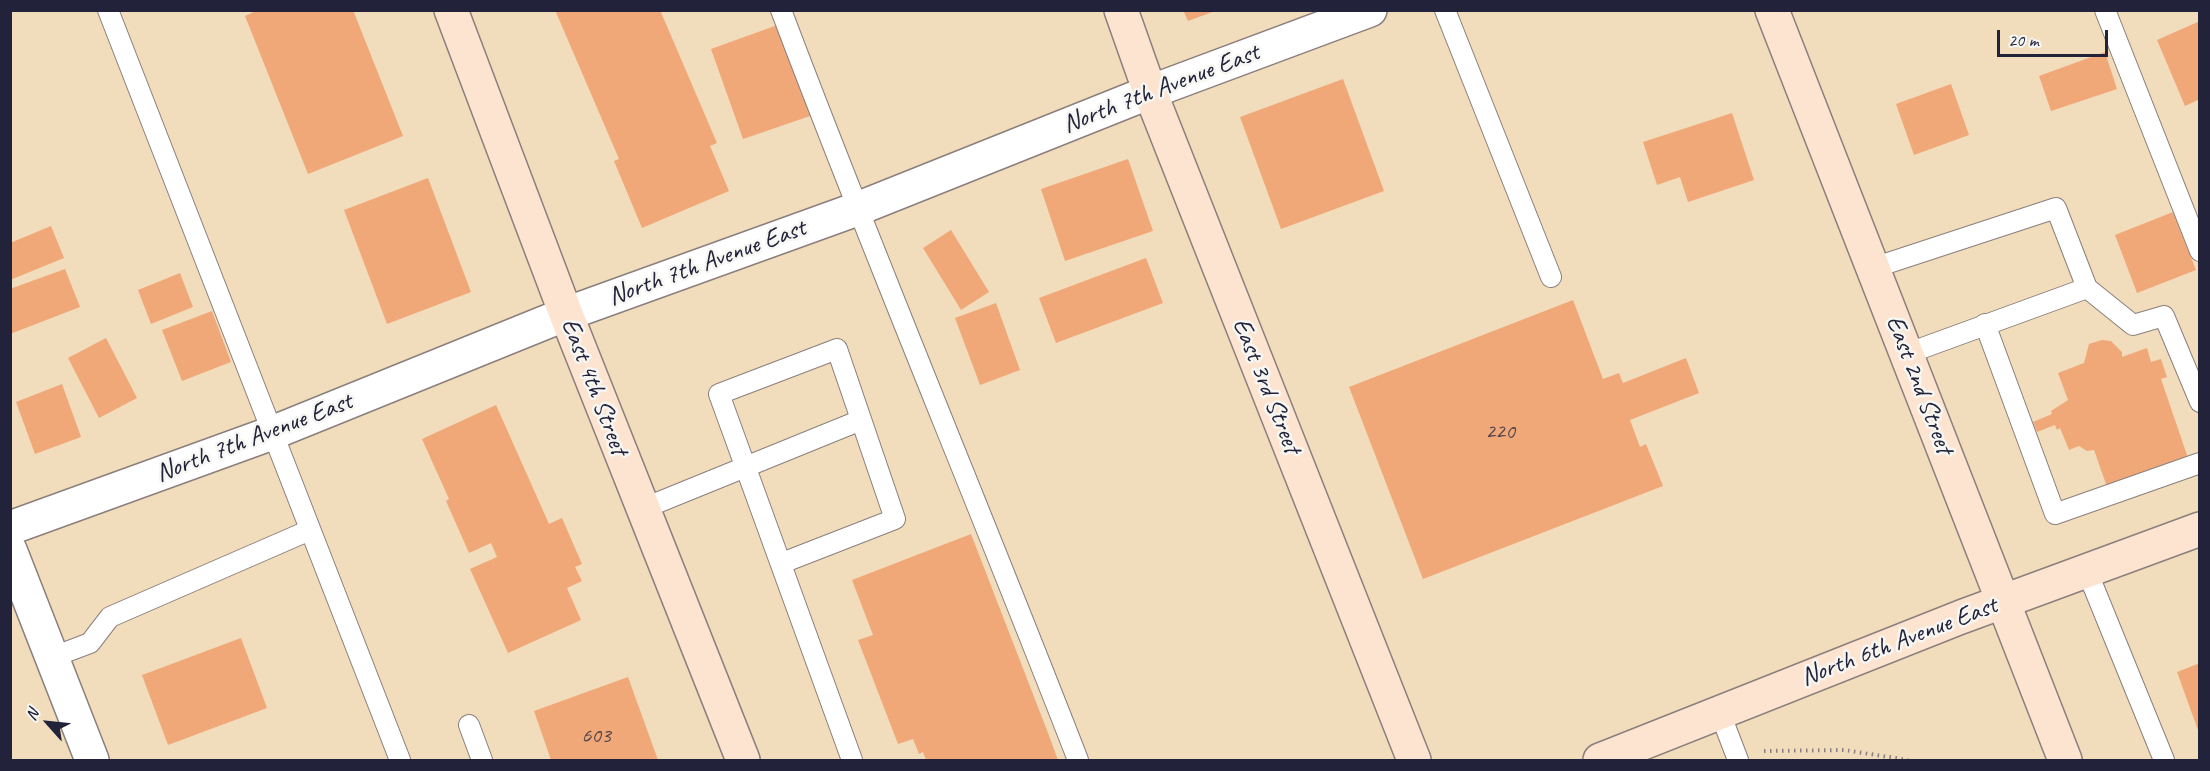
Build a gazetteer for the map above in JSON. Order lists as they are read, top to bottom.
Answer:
{
  "streets": {
    "street": [
      "North 7th Avenue East",
      "East 2nd Street",
      "East 3rd Street",
      "East 4th Street",
      "North 6th Avenue East"
    ]
  },
  "crossings": [
    ["North 7th Avenue East", "East 3rd Street"],
    ["North 7th Avenue East", "East 4th Street"],
    ["East 2nd Street", "North 6th Avenue East"]
  ],
  "house_numbers": ["220", "603"],
  "scale_bar": "20 m",
  "north": "top left"
}
